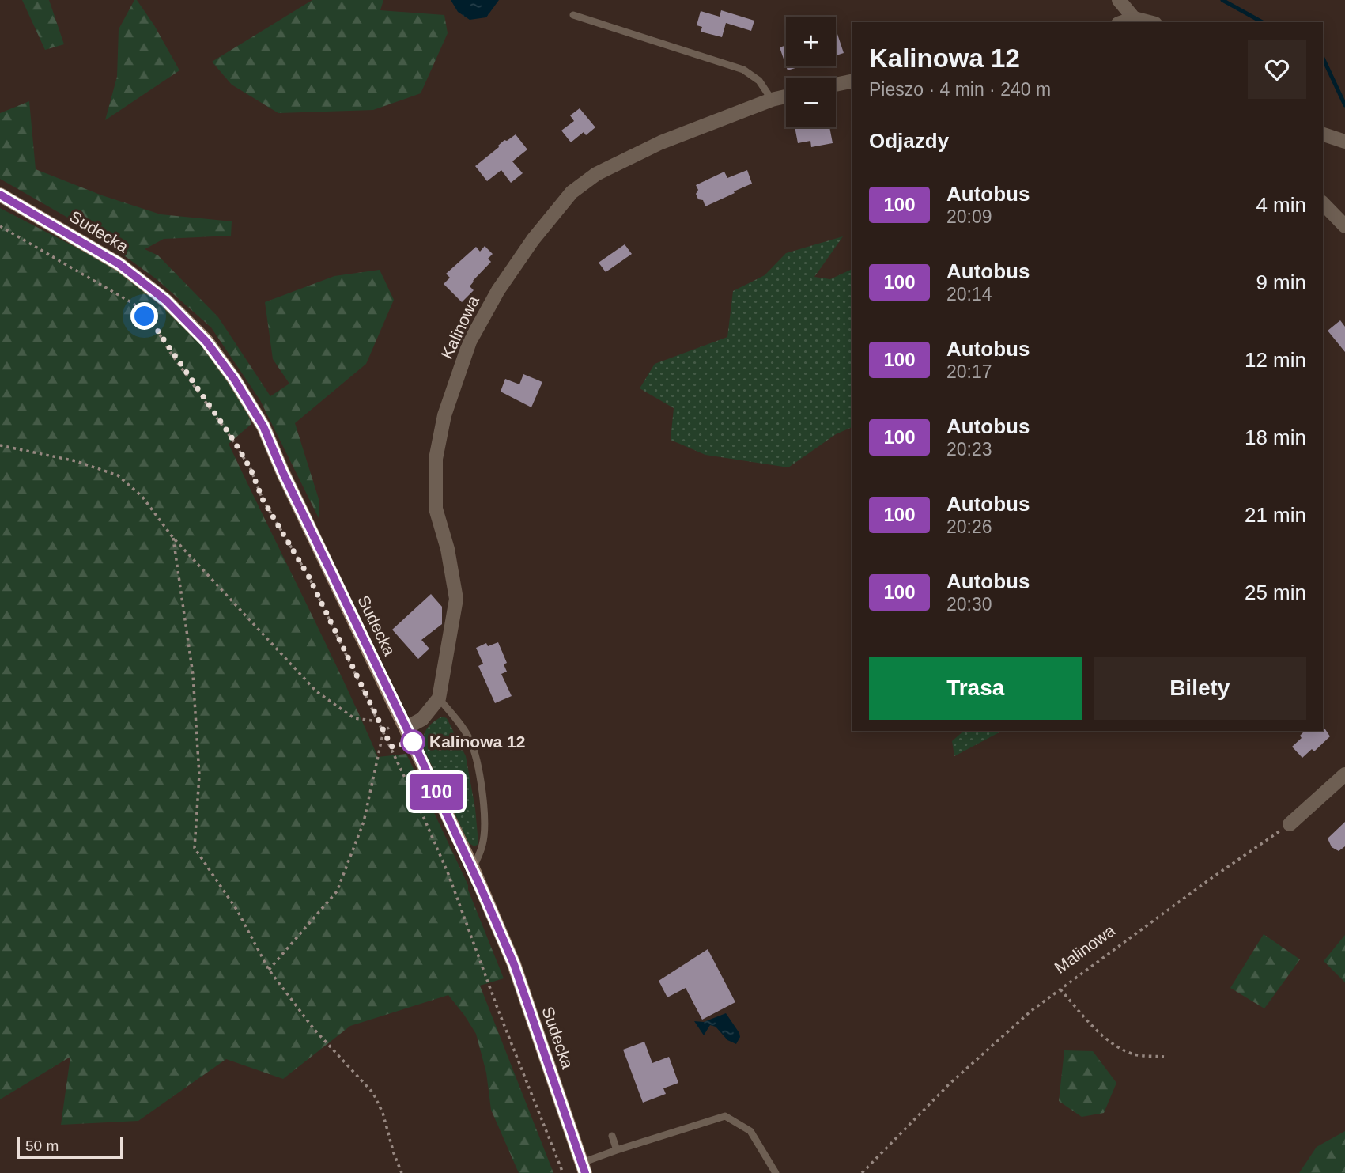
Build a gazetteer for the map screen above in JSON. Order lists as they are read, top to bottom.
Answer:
{
  "streets": {
    "main road": ["Sudecka"],
    "street": ["Kalinowa"],
    "path": ["Malinowa"]
  },
  "places": ["Kalinowa 12"],
  "lines": ["bus line 100"],
  "scale_bar": "50 m",
  "page": {
    "on_map": "100",
    "map_buttons": ["+", "−"],
    "heading": [
      ["Kalinowa 12", "Pieszo · 4 min · 240 m"],
      "Odjazdy"
    ],
    "list": [
      {
        "mark": "100",
        "name": "Autobus",
        "note": "20:09",
        "value": "4 min"
      },
      {
        "mark": "100",
        "name": "Autobus",
        "note": "20:14",
        "value": "9 min"
      },
      {
        "mark": "100",
        "name": "Autobus",
        "note": "20:17",
        "value": "12 min"
      },
      {
        "mark": "100",
        "name": "Autobus",
        "note": "20:23",
        "value": "18 min"
      },
      {
        "mark": "100",
        "name": "Autobus",
        "note": "20:26",
        "value": "21 min"
      },
      {
        "mark": "100",
        "name": "Autobus",
        "note": "20:30",
        "value": "25 min"
      }
    ],
    "buttons": ["Trasa", "Bilety"],
    "scale": "50 m"
  }
}
